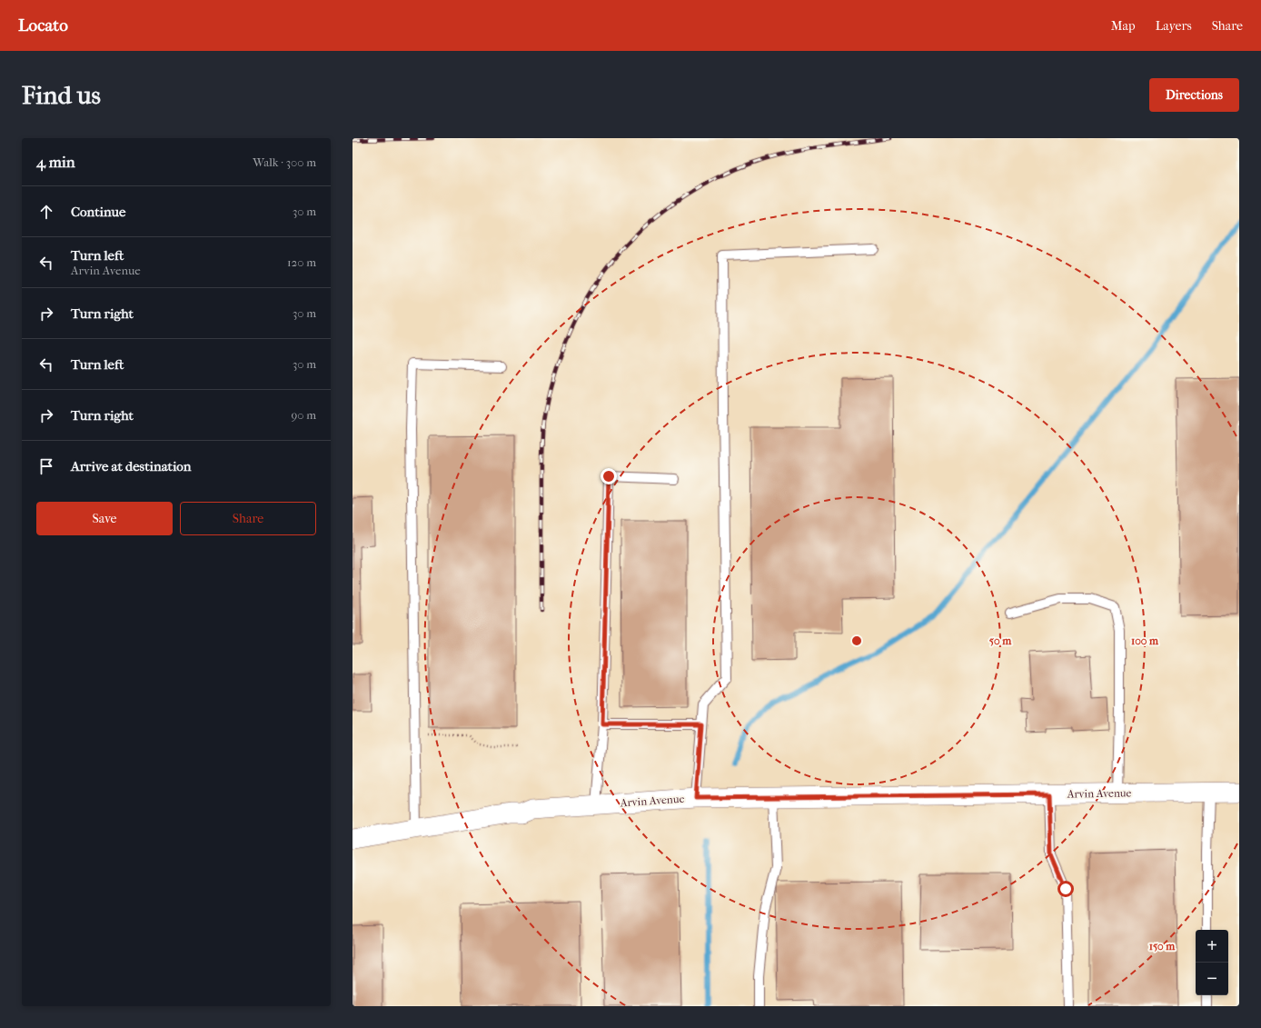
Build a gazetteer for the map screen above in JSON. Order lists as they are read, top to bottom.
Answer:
{
  "streets": {
    "street": ["Arvin Avenue"]
  },
  "page": {
    "header": "Locato",
    "nav": ["Map", "Layers", "Share"],
    "buttons": [
      "Directions",
      ["Save", "Share"]
    ],
    "title": "Find us",
    "heading": ["4 min", "Walk · 300 m"],
    "list": [
      ["Continue", "30 m"],
      ["Turn left", "Arvin Avenue", "120 m"],
      ["Turn right", "30 m"],
      ["Turn left", "30 m"],
      ["Turn right", "90 m"],
      "Arrive at destination"
    ],
    "map_buttons": ["+", "−"]
  },
  "rings": ["50 m", "100 m", "150 m"]
}
